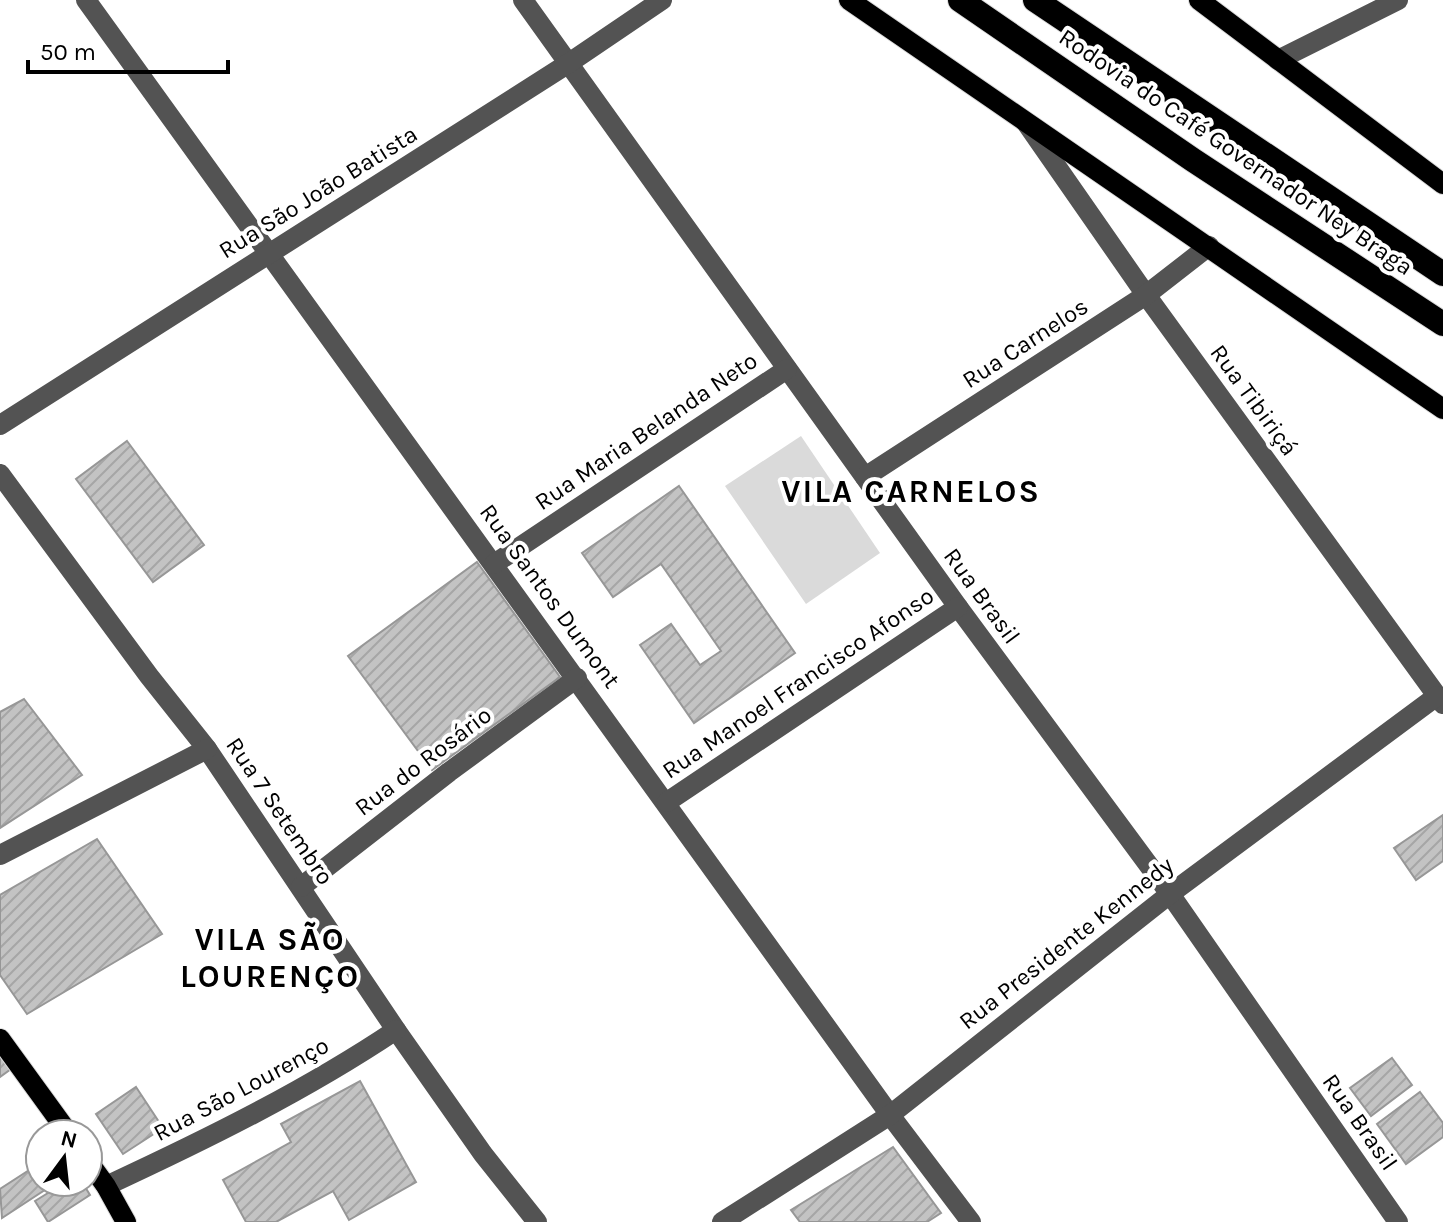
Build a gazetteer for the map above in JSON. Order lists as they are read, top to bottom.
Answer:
{
  "streets": {
    "highway": ["Rodovia do Café Governador Ney Braga"],
    "street": [
      "Rua São João Batista",
      "Rua Carnelos",
      "Rua Tibiriçá",
      "Rua Maria Belanda Neto",
      "Rua Santos Dumont",
      "Rua Brasil",
      "Rua Manoel Francisco Afonso",
      "Rua do Rosário",
      "Rua 7 Setembro",
      "Rua Presidente Kennedy",
      "Rua São Lourenço"
    ]
  },
  "crossings": [
    ["Rua São João Batista", "Rua Santos Dumont"],
    ["Rua São João Batista", "Rua Brasil"],
    ["Rua Carnelos", "Rua Tibiriçá"],
    ["Rua Carnelos", "Rua Brasil"],
    ["Rua Tibiriçá", "Rua Presidente Kennedy"],
    ["Rua Maria Belanda Neto", "Rua Santos Dumont"],
    ["Rua Maria Belanda Neto", "Rua Brasil"],
    ["Rua Santos Dumont", "Rua Manoel Francisco Afonso"],
    ["Rua Santos Dumont", "Rua do Rosário"],
    ["Rua Santos Dumont", "Rua Presidente Kennedy"],
    ["Rua Brasil", "Rua Manoel Francisco Afonso"],
    ["Rua Brasil", "Rua Presidente Kennedy"],
    ["Rua do Rosário", "Rua 7 Setembro"],
    ["Rua 7 Setembro", "Rua São Lourenço"]
  ],
  "districts": ["VILA CARNELOS", "VILA SÃO LOURENÇO"],
  "scale_bar": "50 m",
  "north": "top"
}
